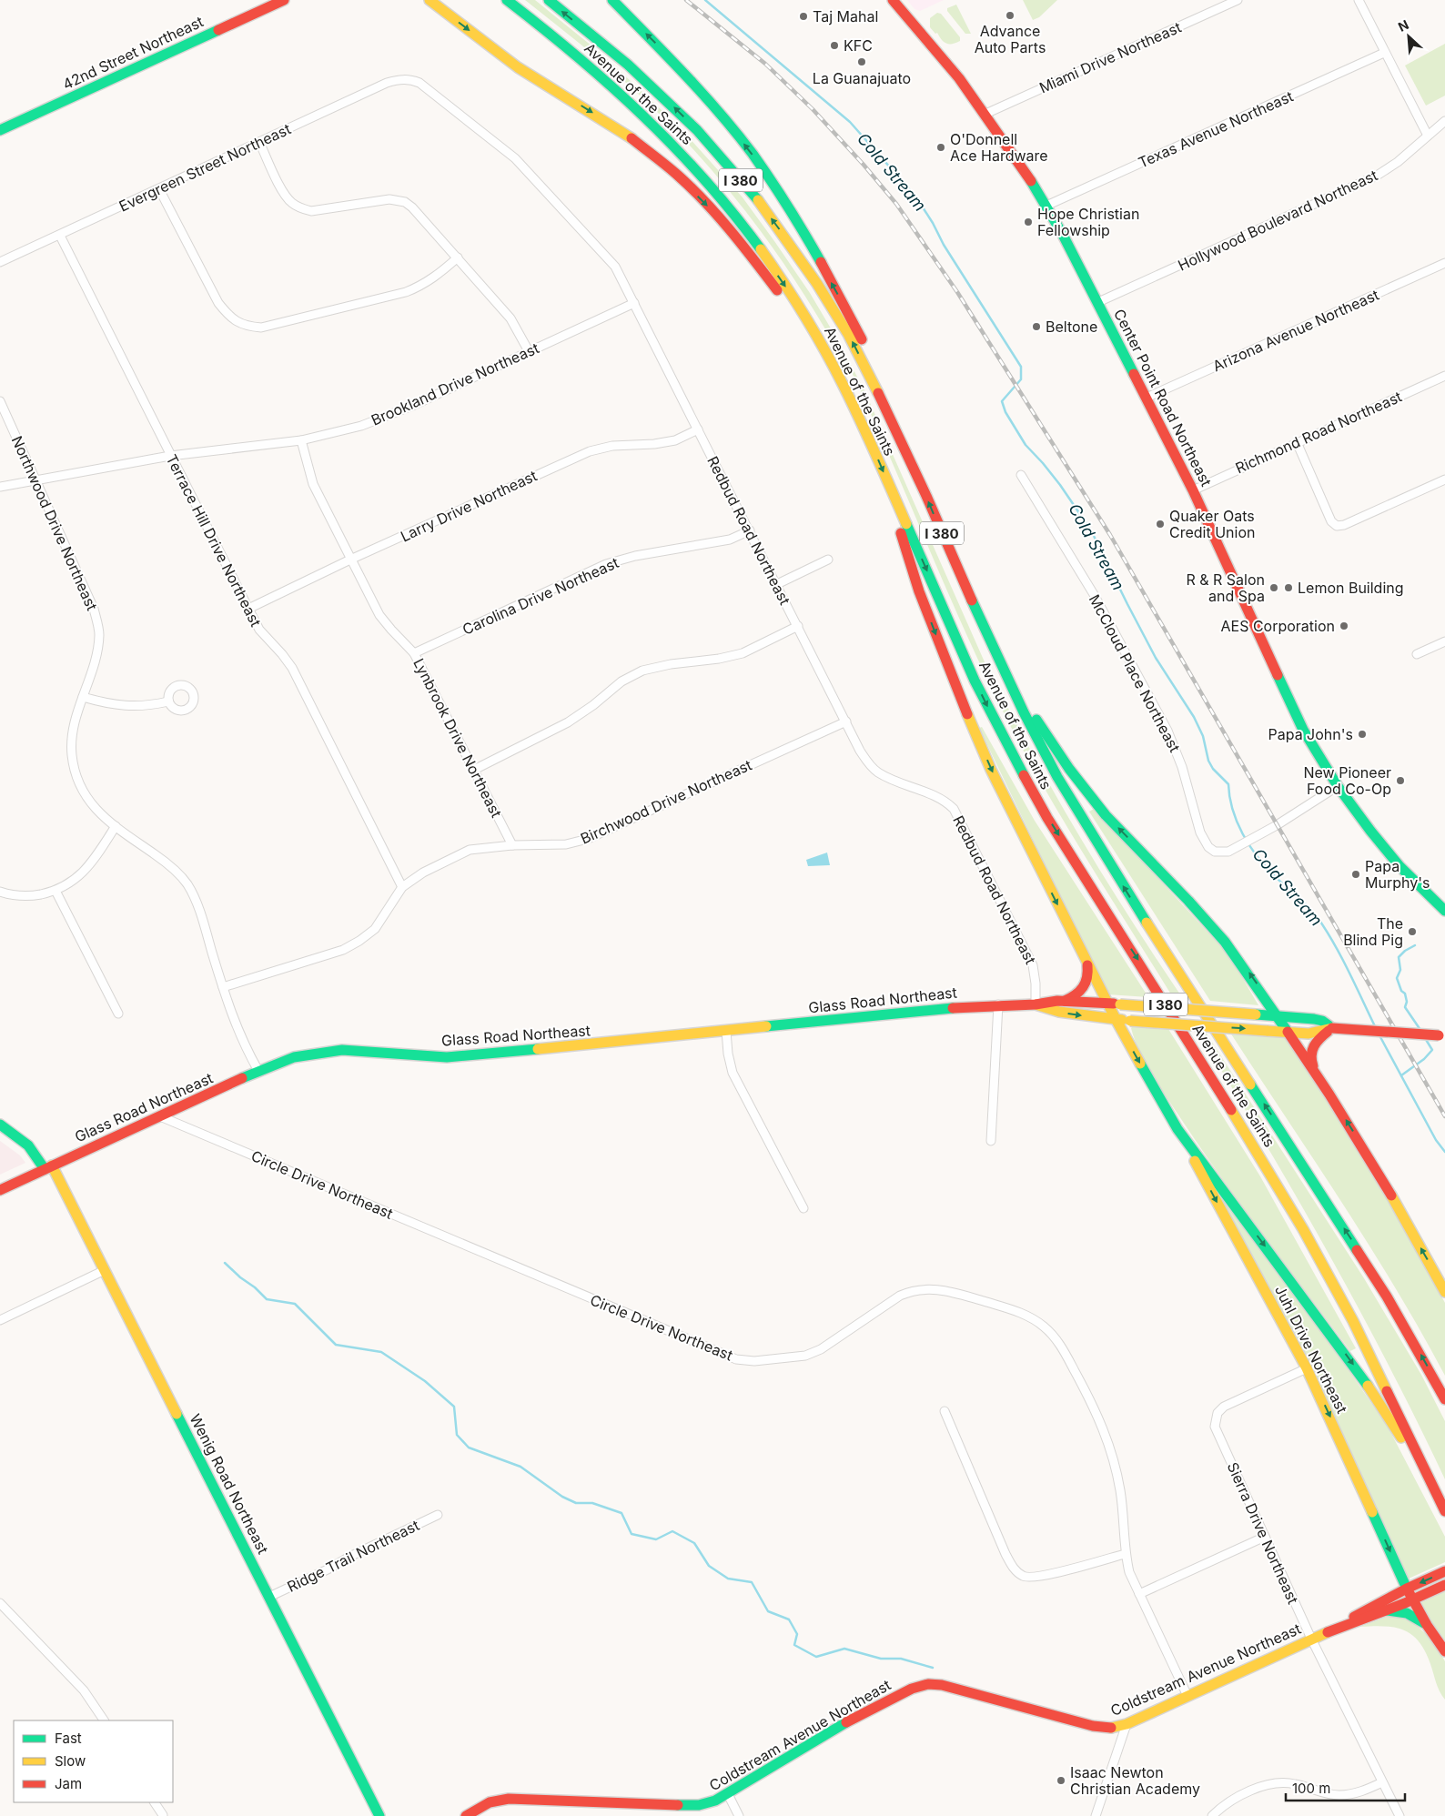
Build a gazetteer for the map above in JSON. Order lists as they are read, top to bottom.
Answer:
{
  "streets": {
    "main road": [
      "42nd Street Northeast",
      "Avenue of the Saints",
      "I 380",
      "Center Point Road Northeast",
      "Glass Road Northeast",
      "Juhl Drive Northeast",
      "Wenig Road Northeast",
      "Coldstream Avenue Northeast"
    ],
    "street": [
      "Miami Drive Northeast",
      "Texas Avenue Northeast",
      "Evergreen Street Northeast",
      "Hollywood Boulevard Northeast",
      "Arizona Avenue Northeast",
      "Brookland Drive Northeast",
      "Richmond Road Northeast",
      "Larry Drive Northeast",
      "Northwood Drive Northeast",
      "Redbud Road Northeast",
      "Terrace Hill Drive Northeast",
      "Carolina Drive Northeast",
      "McCloud Place Northeast",
      "Lynbrook Drive Northeast",
      "Birchwood Drive Northeast",
      "Circle Drive Northeast",
      "Sierra Drive Northeast",
      "Ridge Trail Northeast"
    ]
  },
  "crossings": [
    ["Miami Drive Northeast", "Center Point Road Northeast"],
    ["Texas Avenue Northeast", "Center Point Road Northeast"],
    ["Evergreen Street Northeast", "Redbud Road Northeast"],
    ["Evergreen Street Northeast", "Terrace Hill Drive Northeast"],
    ["Hollywood Boulevard Northeast", "Center Point Road Northeast"],
    ["Arizona Avenue Northeast", "Center Point Road Northeast"],
    ["Brookland Drive Northeast", "Northwood Drive Northeast"],
    ["Brookland Drive Northeast", "Redbud Road Northeast"],
    ["Brookland Drive Northeast", "Terrace Hill Drive Northeast"],
    ["Brookland Drive Northeast", "Lynbrook Drive Northeast"],
    ["Center Point Road Northeast", "Richmond Road Northeast"],
    ["Center Point Road Northeast", "McCloud Place Northeast"],
    ["Larry Drive Northeast", "Redbud Road Northeast"],
    ["Larry Drive Northeast", "Terrace Hill Drive Northeast"],
    ["Larry Drive Northeast", "Lynbrook Drive Northeast"],
    ["Northwood Drive Northeast", "Birchwood Drive Northeast"],
    ["Northwood Drive Northeast", "Glass Road Northeast"],
    ["Redbud Road Northeast", "Carolina Drive Northeast"],
    ["Redbud Road Northeast", "Birchwood Drive Northeast"],
    ["Redbud Road Northeast", "Glass Road Northeast"],
    ["Terrace Hill Drive Northeast", "Birchwood Drive Northeast"],
    ["Carolina Drive Northeast", "Lynbrook Drive Northeast"],
    ["Lynbrook Drive Northeast", "Birchwood Drive Northeast"],
    ["Glass Road Northeast", "Circle Drive Northeast"],
    ["Glass Road Northeast", "Wenig Road Northeast"],
    ["Circle Drive Northeast", "Coldstream Avenue Northeast"],
    ["Juhl Drive Northeast", "Sierra Drive Northeast"],
    ["Juhl Drive Northeast", "Coldstream Avenue Northeast"],
    ["Wenig Road Northeast", "Ridge Trail Northeast"],
    ["Sierra Drive Northeast", "Coldstream Avenue Northeast"]
  ],
  "water": ["Cold Stream"],
  "places": [
    "Advance Auto Parts",
    "Taj Mahal",
    "KFC",
    "La Guanajuato",
    "O'Donnell Ace Hardware",
    "Hope Christian Fellowship",
    "Beltone",
    "Quaker Oats Credit Union",
    "R & R Salon and Spa",
    "Lemon Building",
    "AES Corporation",
    "Papa John's",
    "New Pioneer Food Co-Op",
    "Papa Murphy's",
    "The Blind Pig",
    "Isaac Newton Christian Academy"
  ],
  "legend": ["Fast", "Slow", "Jam"],
  "scale_bar": "100 m",
  "north": "top left"
}
